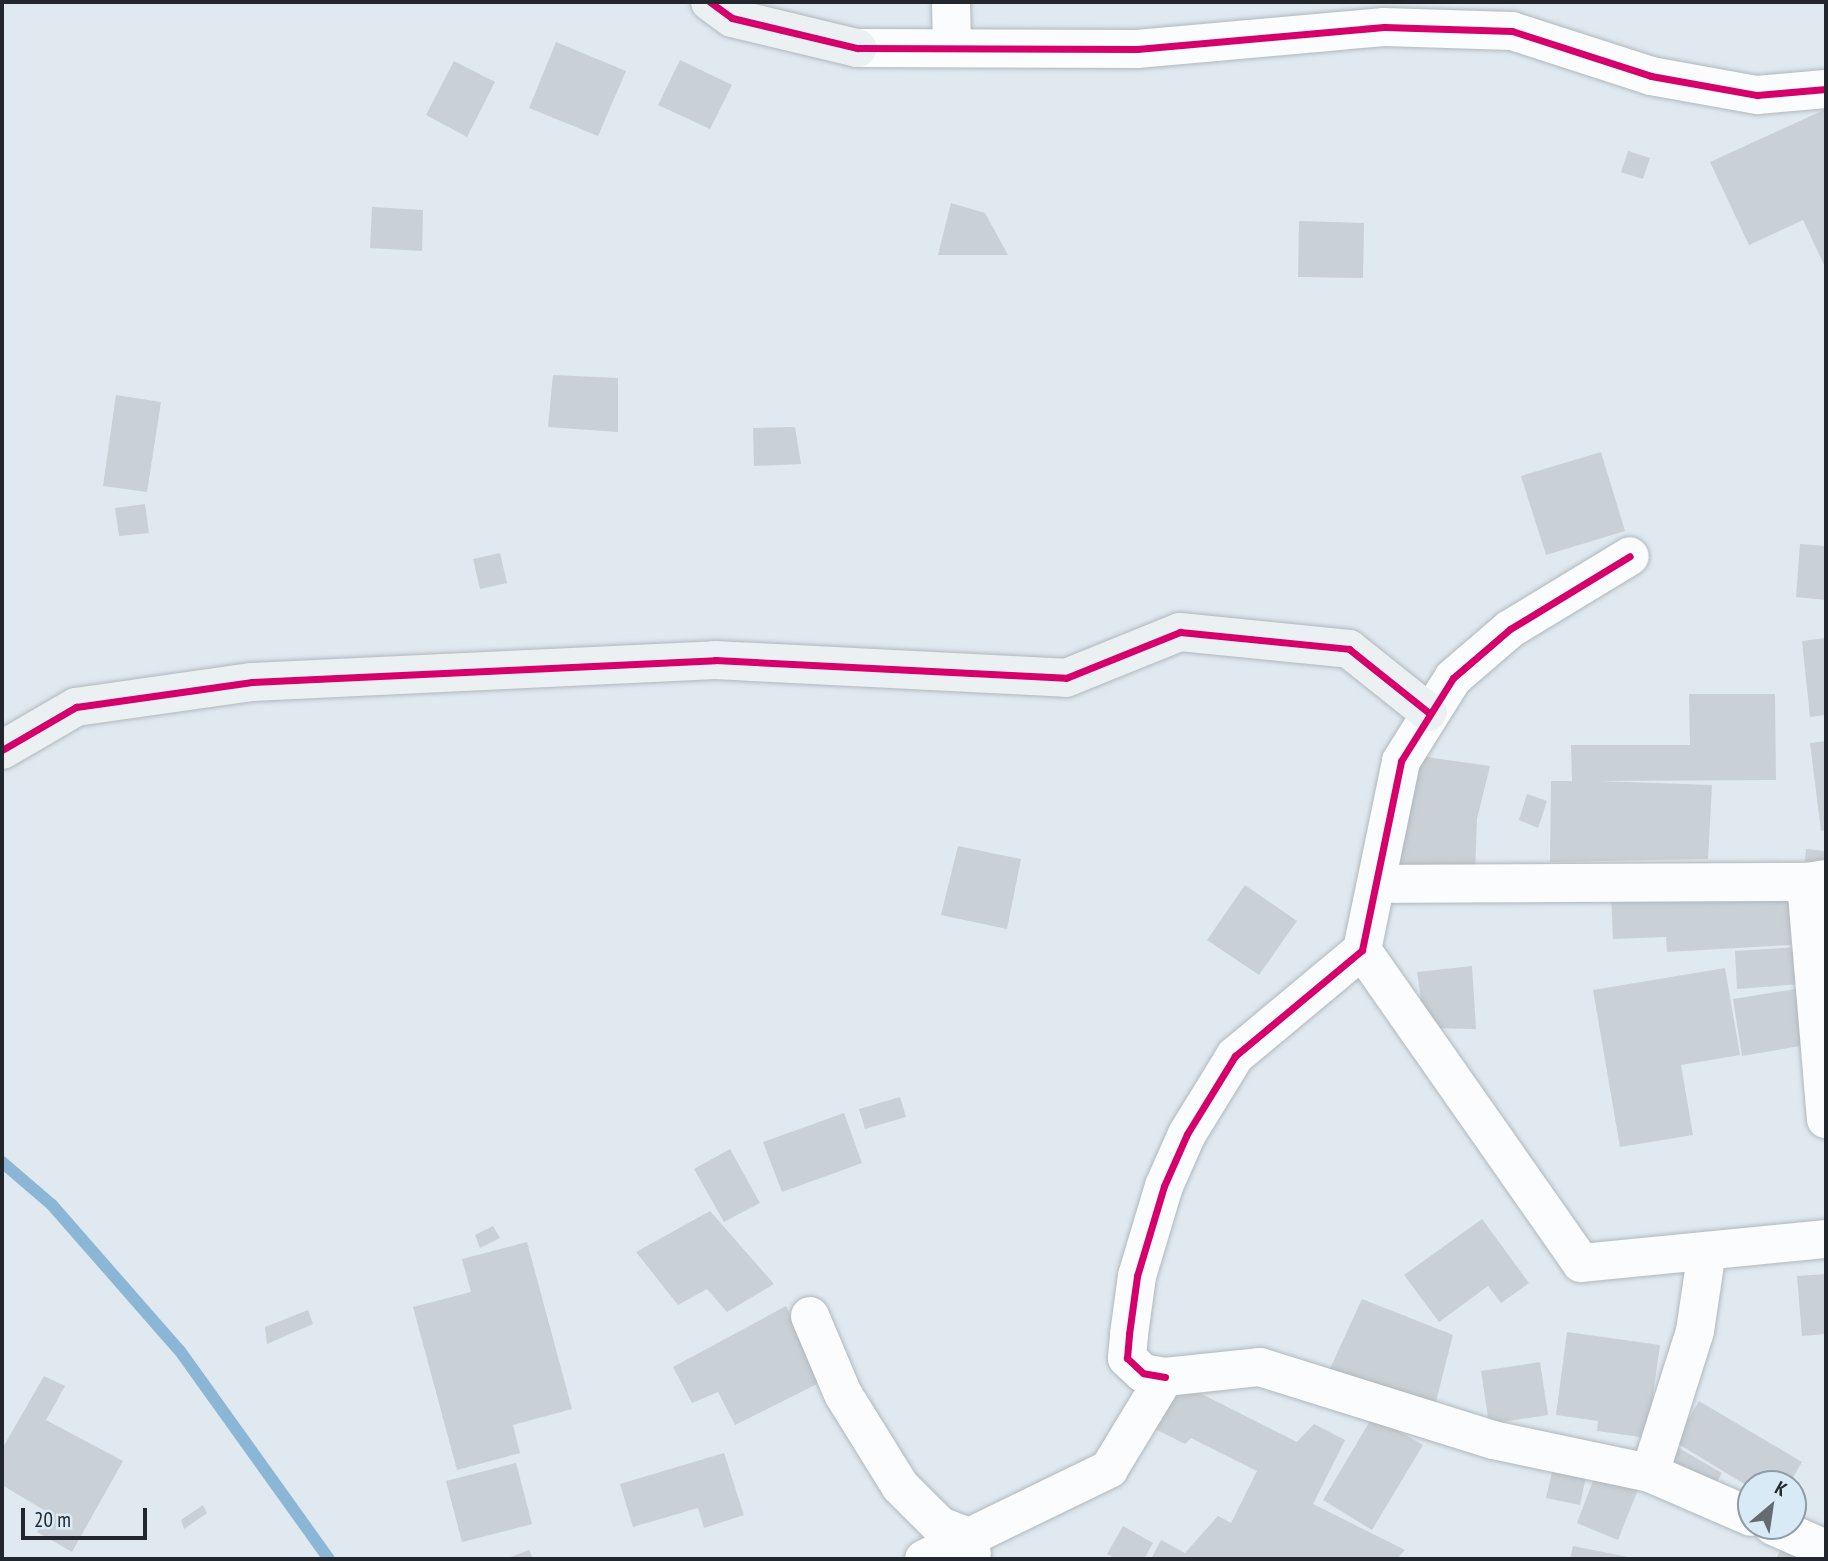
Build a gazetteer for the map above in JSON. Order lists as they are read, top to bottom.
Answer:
{
  "scale_bar": "20 m",
  "north": "top right"
}
